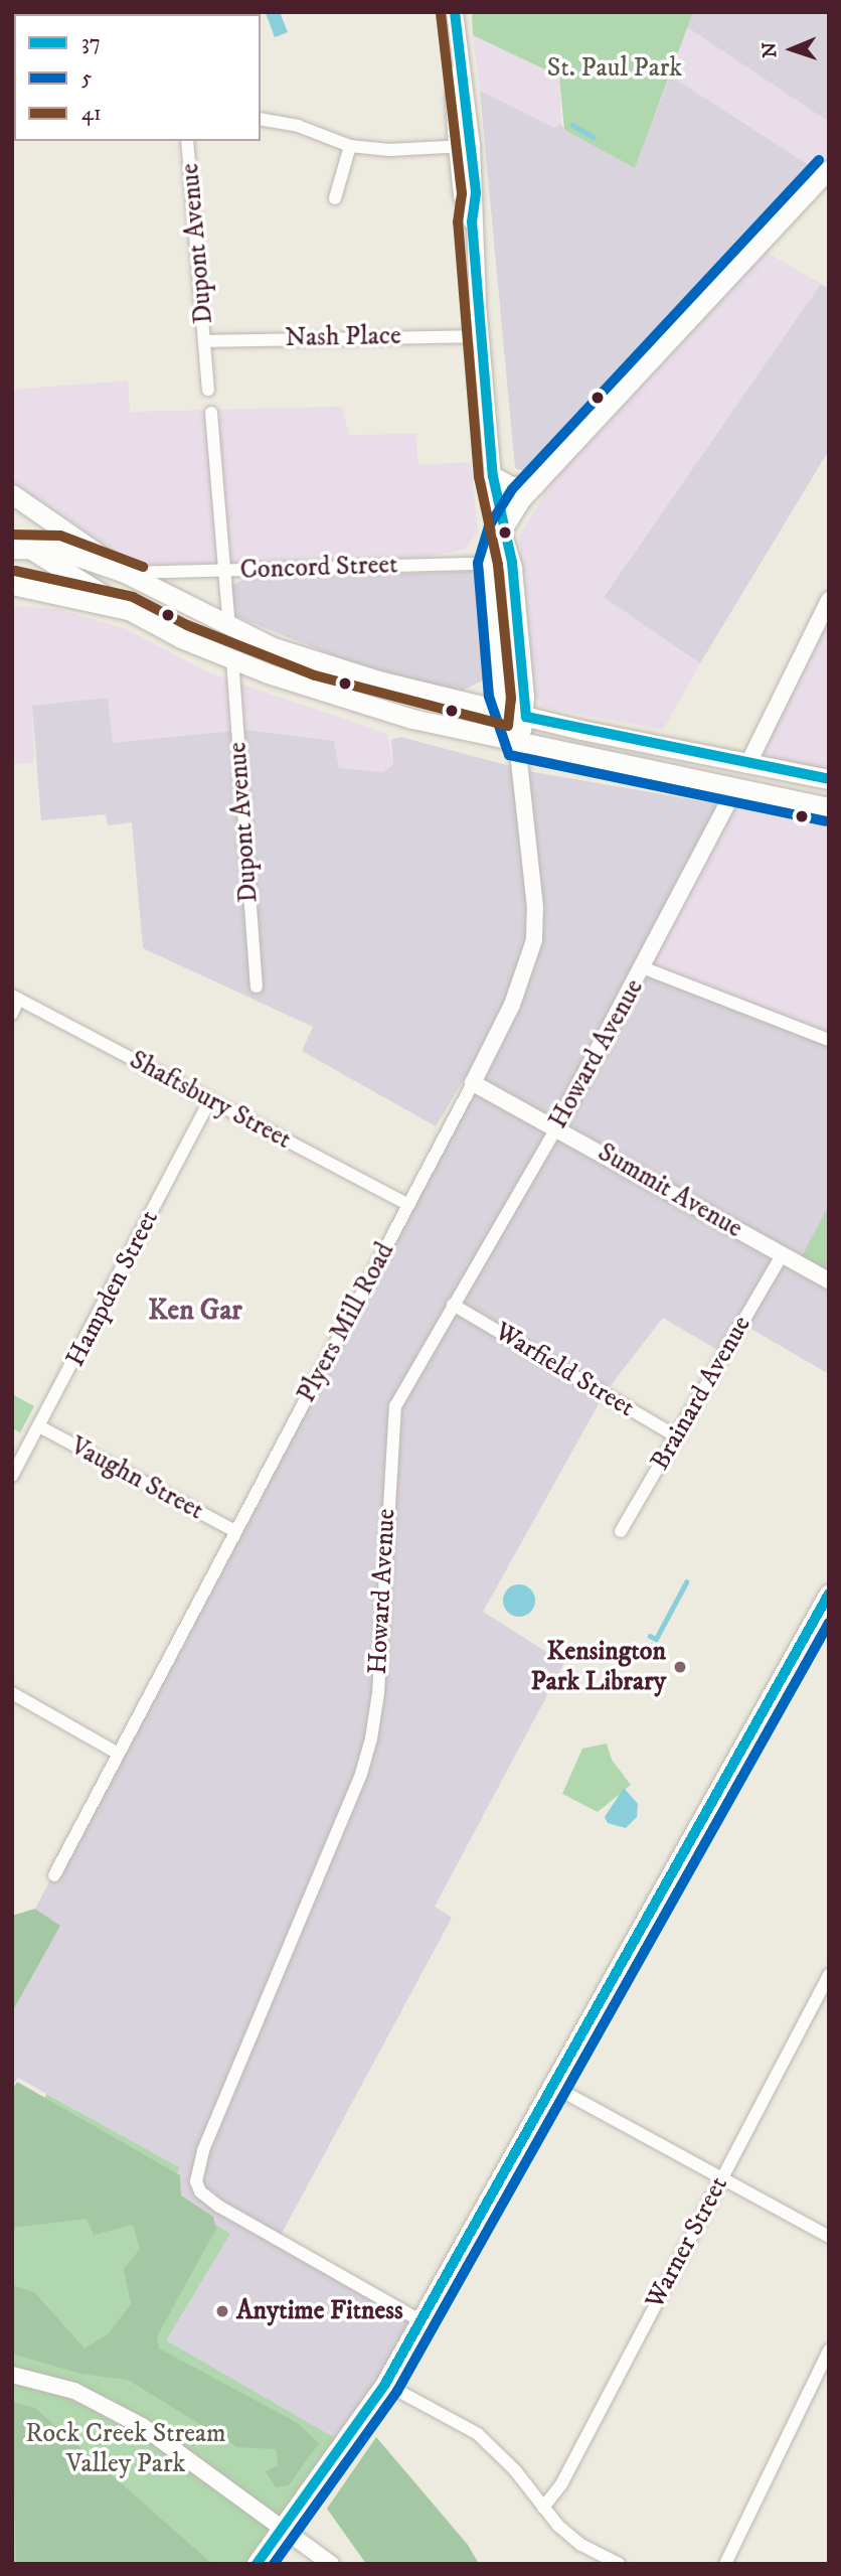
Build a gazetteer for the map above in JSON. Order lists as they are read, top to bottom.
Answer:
{
  "streets": {
    "main road": ["Plyers Mill Road"],
    "street": [
      "Dupont Avenue",
      "Nash Place",
      "Concord Street",
      "Howard Avenue",
      "Shaftsbury Street",
      "Summit Avenue",
      "Hampden Street",
      "Warfield Street",
      "Brainard Avenue",
      "Vaughn Street",
      "Warner Street"
    ]
  },
  "crossings": [
    ["Dupont Avenue", "Nash Place"],
    ["Nash Place", "Plyers Mill Road"],
    ["Concord Street", "Plyers Mill Road"],
    ["Howard Avenue", "Summit Avenue"],
    ["Howard Avenue", "Warfield Street"],
    ["Shaftsbury Street", "Hampden Street"],
    ["Shaftsbury Street", "Plyers Mill Road"],
    ["Summit Avenue", "Plyers Mill Road"],
    ["Summit Avenue", "Brainard Avenue"],
    ["Hampden Street", "Vaughn Street"],
    ["Plyers Mill Road", "Vaughn Street"],
    ["Warfield Street", "Brainard Avenue"]
  ],
  "districts": ["Ken Gar"],
  "parks": ["St. Paul Park", "Rock Creek Stream Valley Park"],
  "places": ["Kensington Park Library", "Anytime Fitness"],
  "lines": ["transit line 37", "transit line 41", "transit line 5"],
  "legend": ["37", "5", "41"],
  "north": "left"
}
